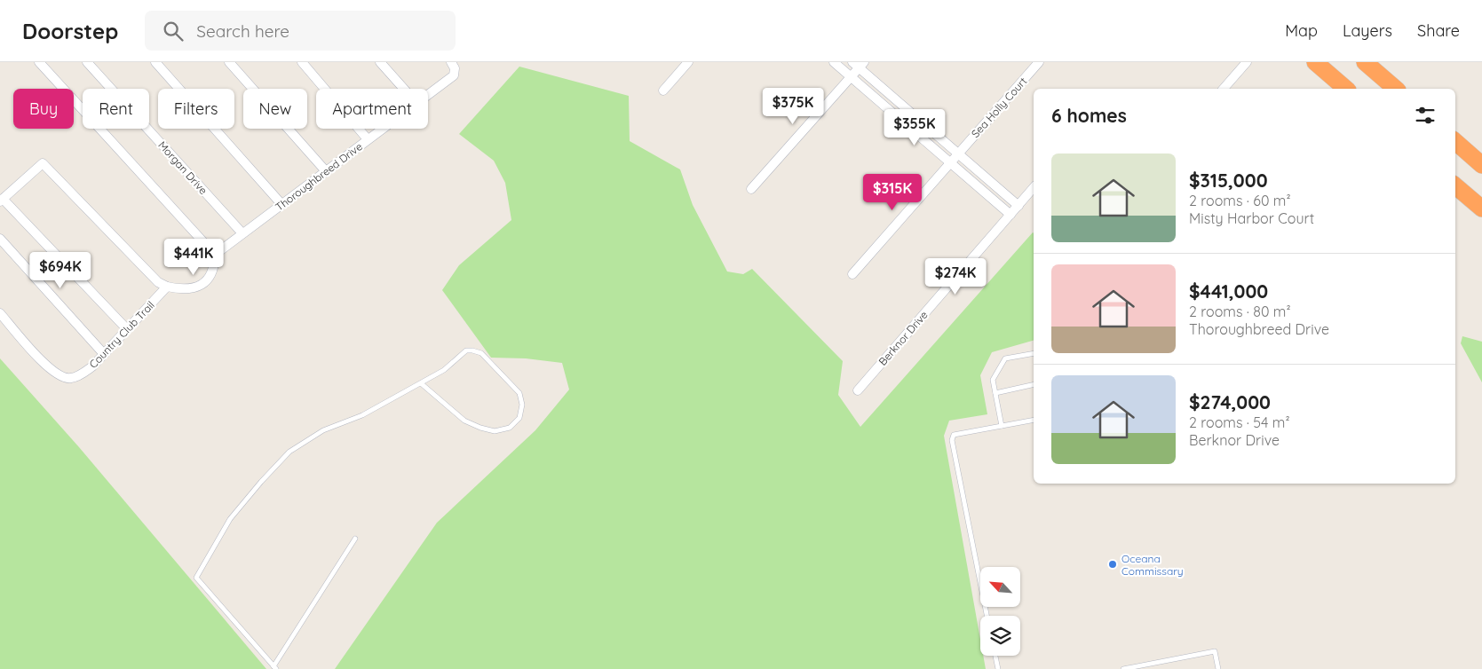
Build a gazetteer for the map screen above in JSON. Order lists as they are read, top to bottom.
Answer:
{
  "streets": {
    "street": [
      "Sea Holly Court",
      "Morgan Drive",
      "Thoroughbreed Drive",
      "Country Club Trail",
      "Berknor Drive"
    ]
  },
  "crossings": [
    ["Morgan Drive", "Thoroughbreed Drive"]
  ],
  "places": ["Oceana Commissary"],
  "north": "top left",
  "page": {
    "header": "Doorstep",
    "search": "Search here",
    "nav": ["Map", "Layers", "Share"],
    "price": [
      "$375K",
      "$355K",
      "$315K",
      "$441K",
      "$694K",
      "$274K"
    ],
    "chip": [
      "Buy",
      "Rent",
      "Filters",
      "New",
      "Apartment"
    ],
    "heading": "6 homes",
    "list": [
      {
        "name": "$315,000",
        "note": "2 rooms · 60 m² · Misty Harbor Court"
      },
      {
        "name": "$441,000",
        "note": "2 rooms · 80 m² · Thoroughbreed Drive"
      },
      {
        "name": "$274,000",
        "note": "2 rooms · 54 m² · Berknor Drive"
      }
    ]
  }
}
